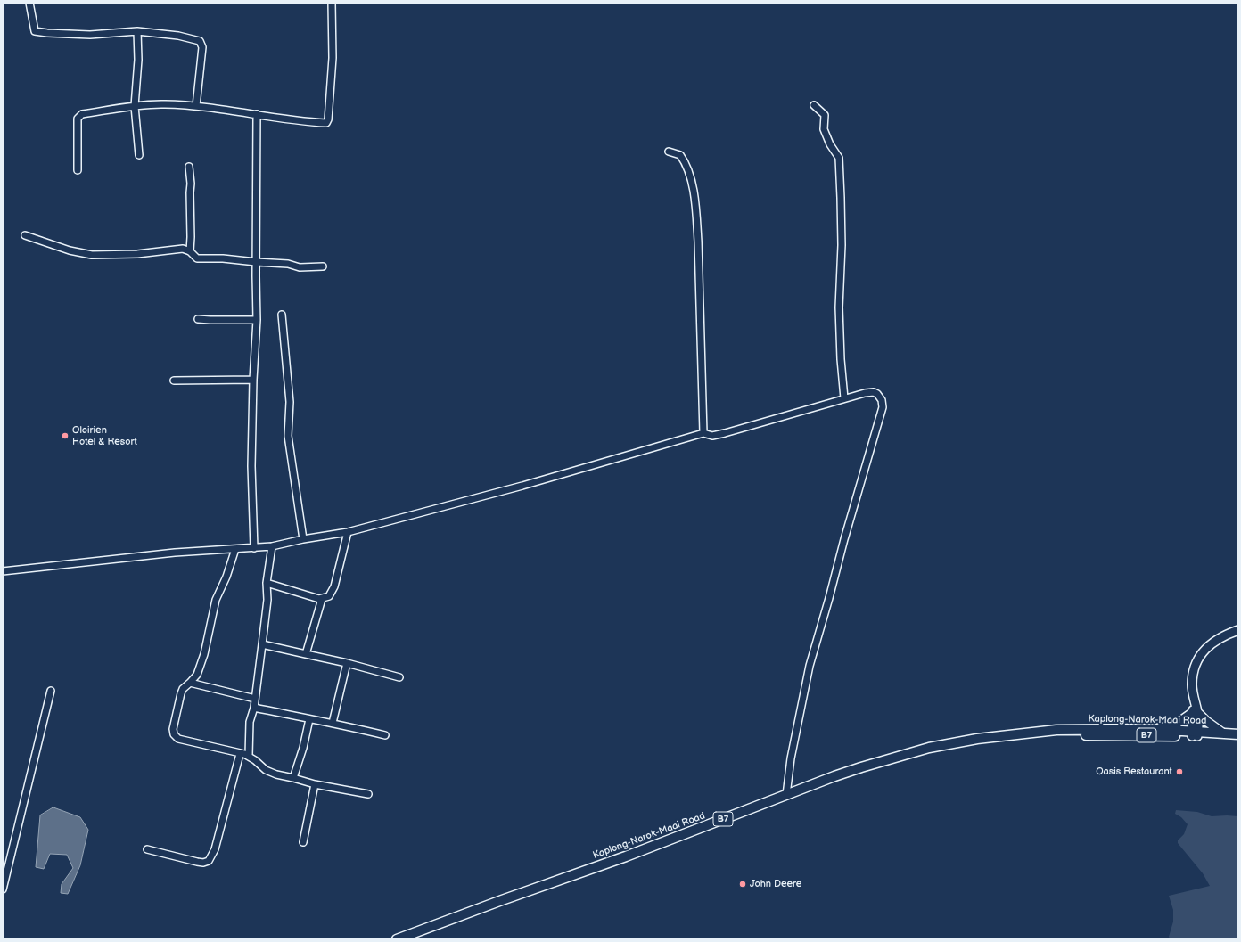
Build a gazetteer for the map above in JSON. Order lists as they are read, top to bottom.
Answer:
{
  "streets": {
    "highway": ["Kaplong-Narok-Maai Road", "B7"]
  },
  "places": ["Oloirien Hotel & Resort", "Oasis Restaurant", "John Deere"]
}
